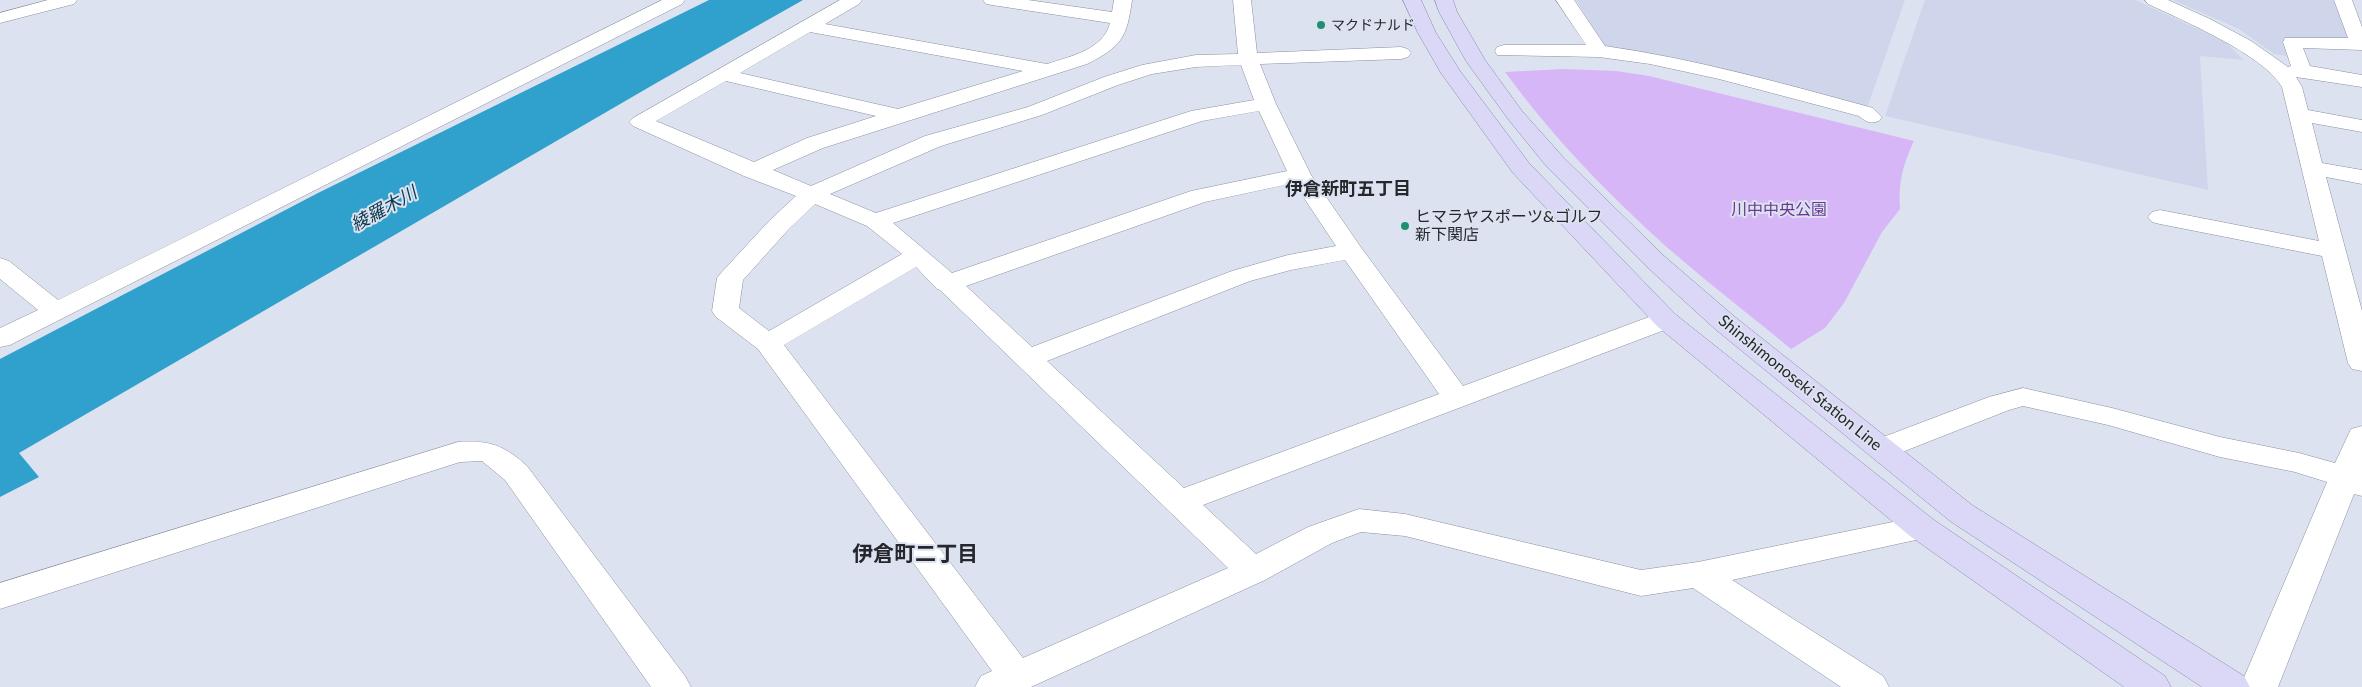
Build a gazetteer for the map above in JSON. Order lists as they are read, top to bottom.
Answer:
{
  "streets": {
    "main road": ["Shinshimonoseki Station Line"]
  },
  "districts": ["伊倉新町五丁目", "伊倉町二丁目"],
  "water": ["綾羅木川"],
  "parks": ["川中中央公園"],
  "places": ["マクドナルド", "ヒマラヤスポーツ&ゴルフ 新下関店"]
}
